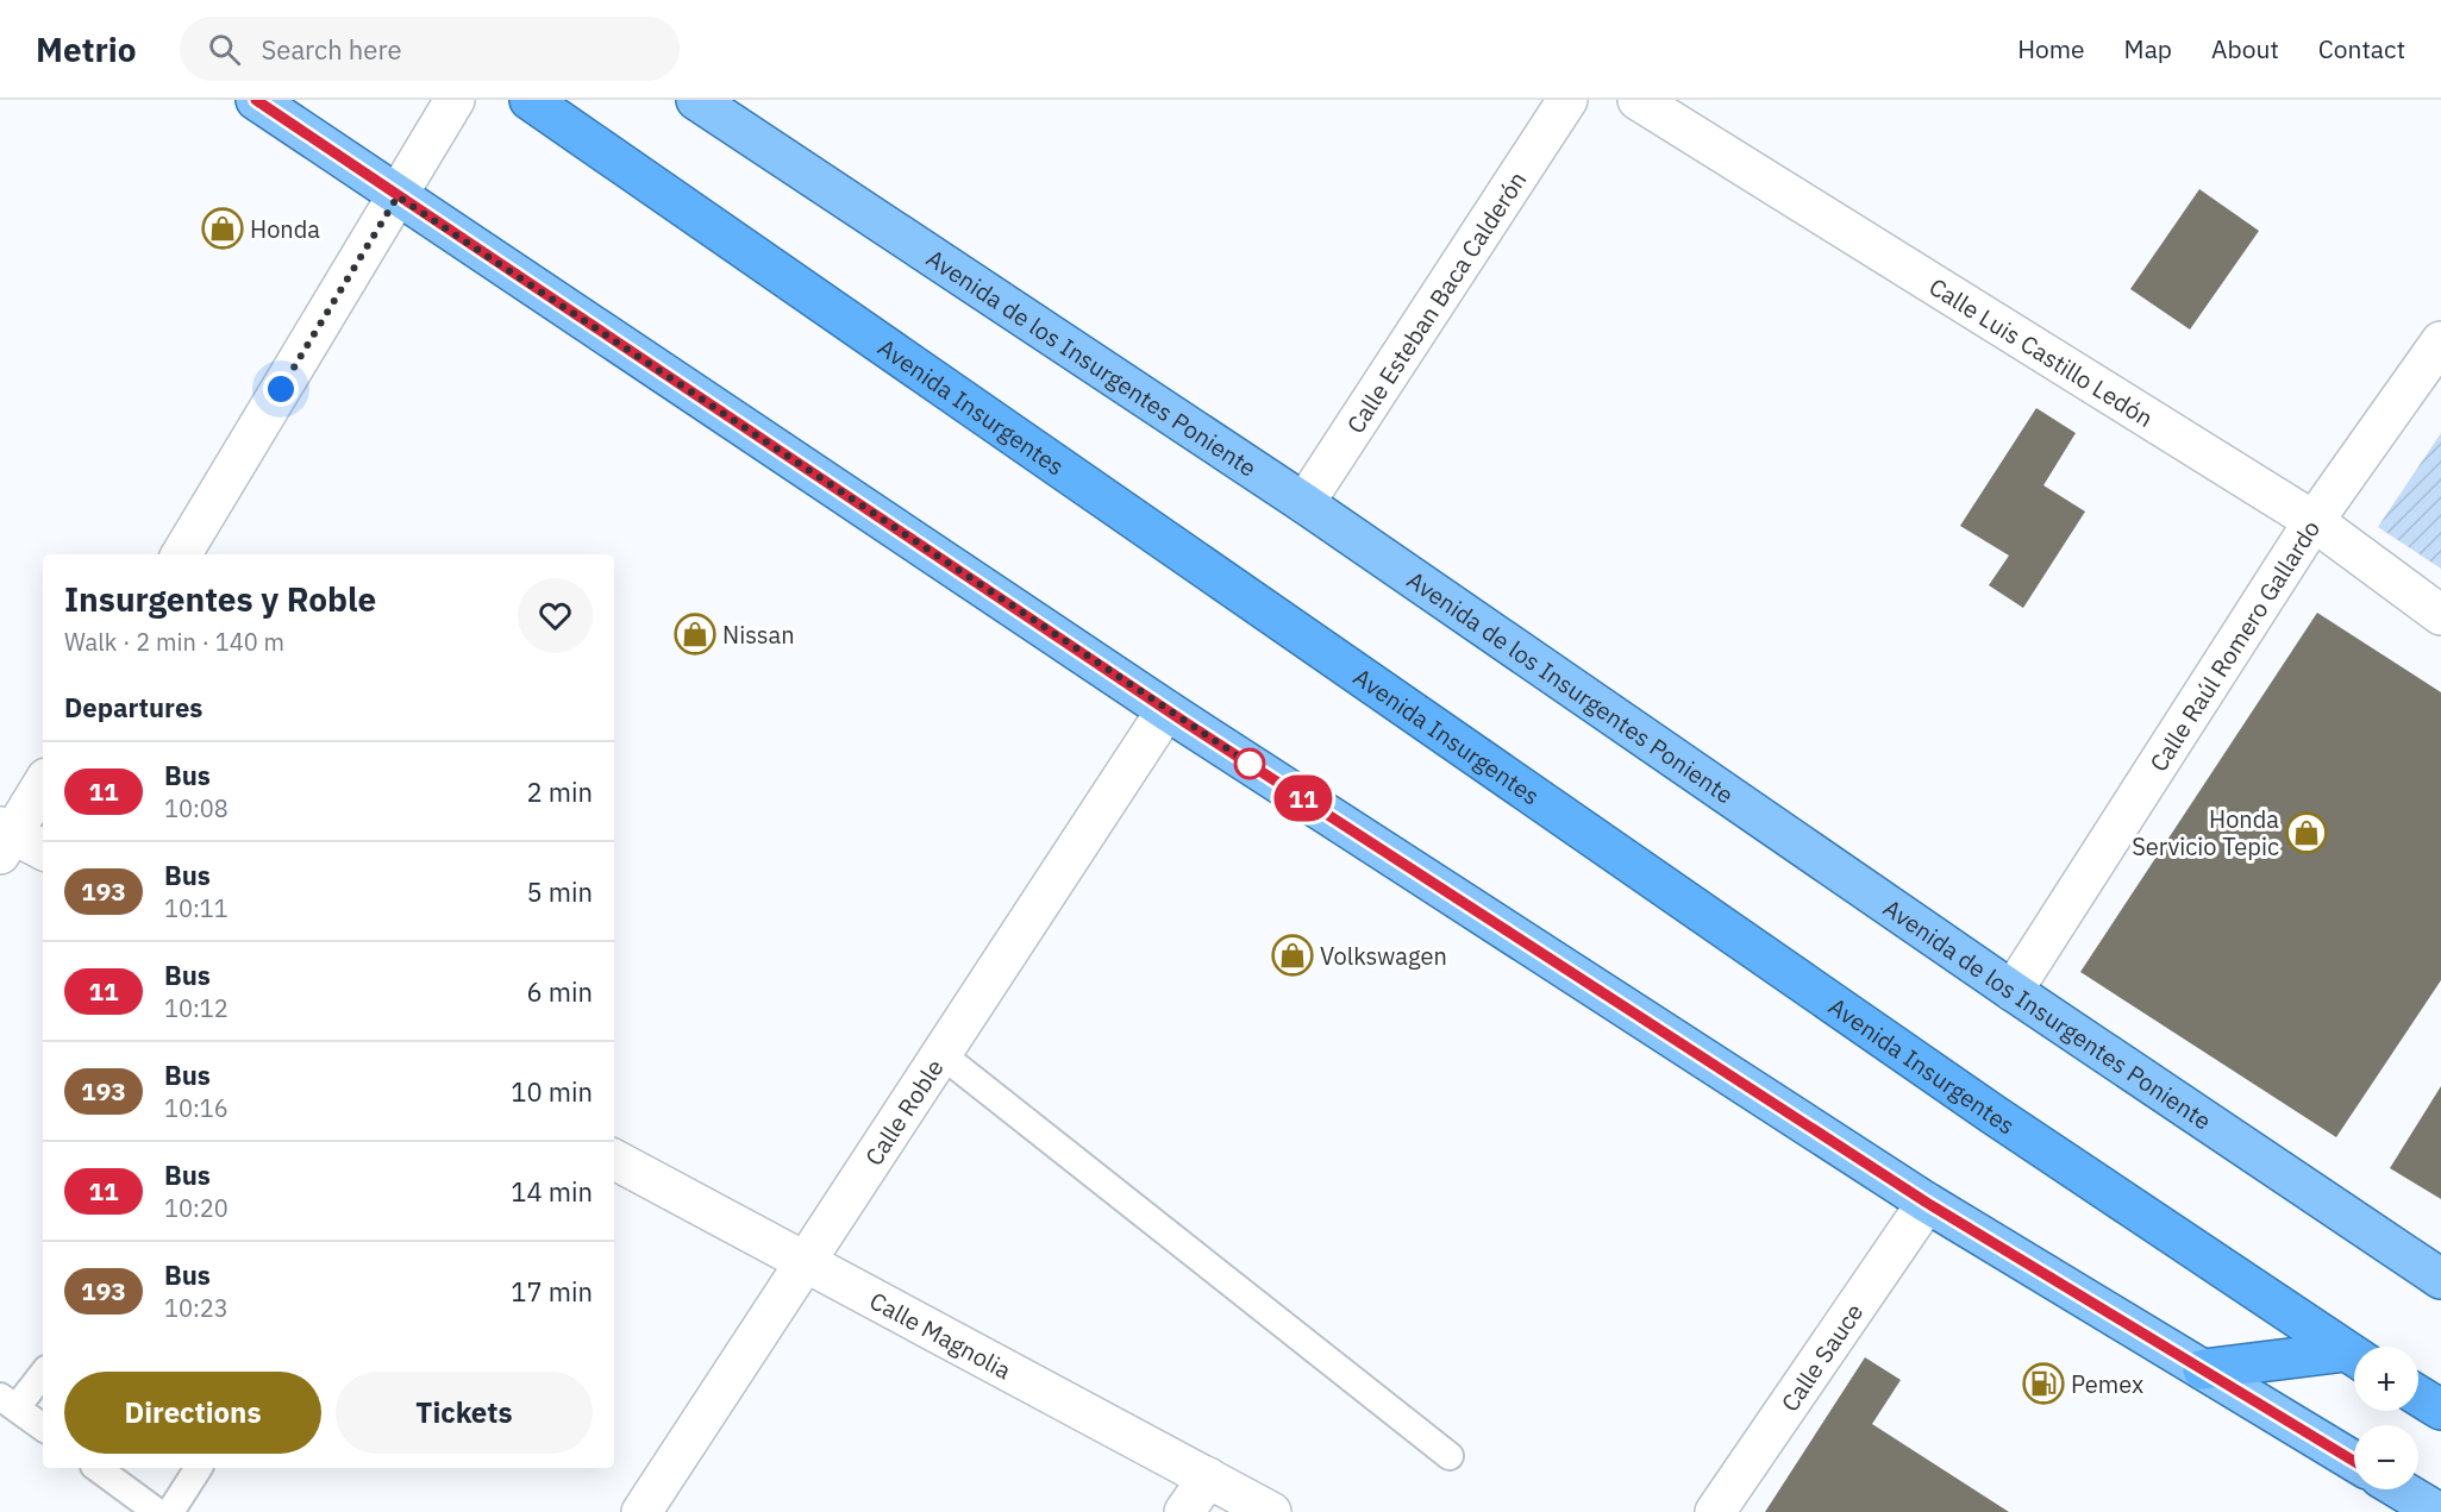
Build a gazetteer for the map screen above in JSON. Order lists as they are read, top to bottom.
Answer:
{
  "streets": {
    "highway": ["Avenida Insurgentes"],
    "main road": ["Avenida de los Insurgentes Poniente"],
    "street": [
      "Calle Esteban Baca Calderón",
      "Calle Luis Castillo Ledón",
      "Calle Raúl Romero Gallardo",
      "Calle Roble",
      "Calle Magnolia",
      "Calle Sauce"
    ]
  },
  "crossings": [
    ["Calle Esteban Baca Calderón", "Avenida de los Insurgentes Poniente"],
    ["Calle Luis Castillo Ledón", "Calle Raúl Romero Gallardo"],
    ["Avenida de los Insurgentes Poniente", "Calle Raúl Romero Gallardo"],
    ["Calle Roble", "Calle Magnolia"]
  ],
  "places": {
    "shop": [
      "Honda",
      "Nissan",
      "Honda Servicio Tepic",
      "Volkswagen"
    ],
    "fuel station": ["Pemex"]
  },
  "lines": ["bus line 11"],
  "page": {
    "header": "Metrio",
    "search": "Search here",
    "nav": [
      "Home",
      "Map",
      "About",
      "Contact"
    ],
    "on_map": "11",
    "heading": [
      ["Insurgentes y Roble", "Walk · 2 min · 140 m"],
      "Departures"
    ],
    "list": [
      {
        "mark": "11",
        "name": "Bus",
        "note": "10:08",
        "value": "2 min"
      },
      {
        "mark": "193",
        "name": "Bus",
        "note": "10:11",
        "value": "5 min"
      },
      {
        "mark": "11",
        "name": "Bus",
        "note": "10:12",
        "value": "6 min"
      },
      {
        "mark": "193",
        "name": "Bus",
        "note": "10:16",
        "value": "10 min"
      },
      {
        "mark": "11",
        "name": "Bus",
        "note": "10:20",
        "value": "14 min"
      },
      {
        "mark": "193",
        "name": "Bus",
        "note": "10:23",
        "value": "17 min"
      }
    ],
    "map_buttons": ["+", "−"],
    "buttons": ["Directions", "Tickets"]
  }
}
